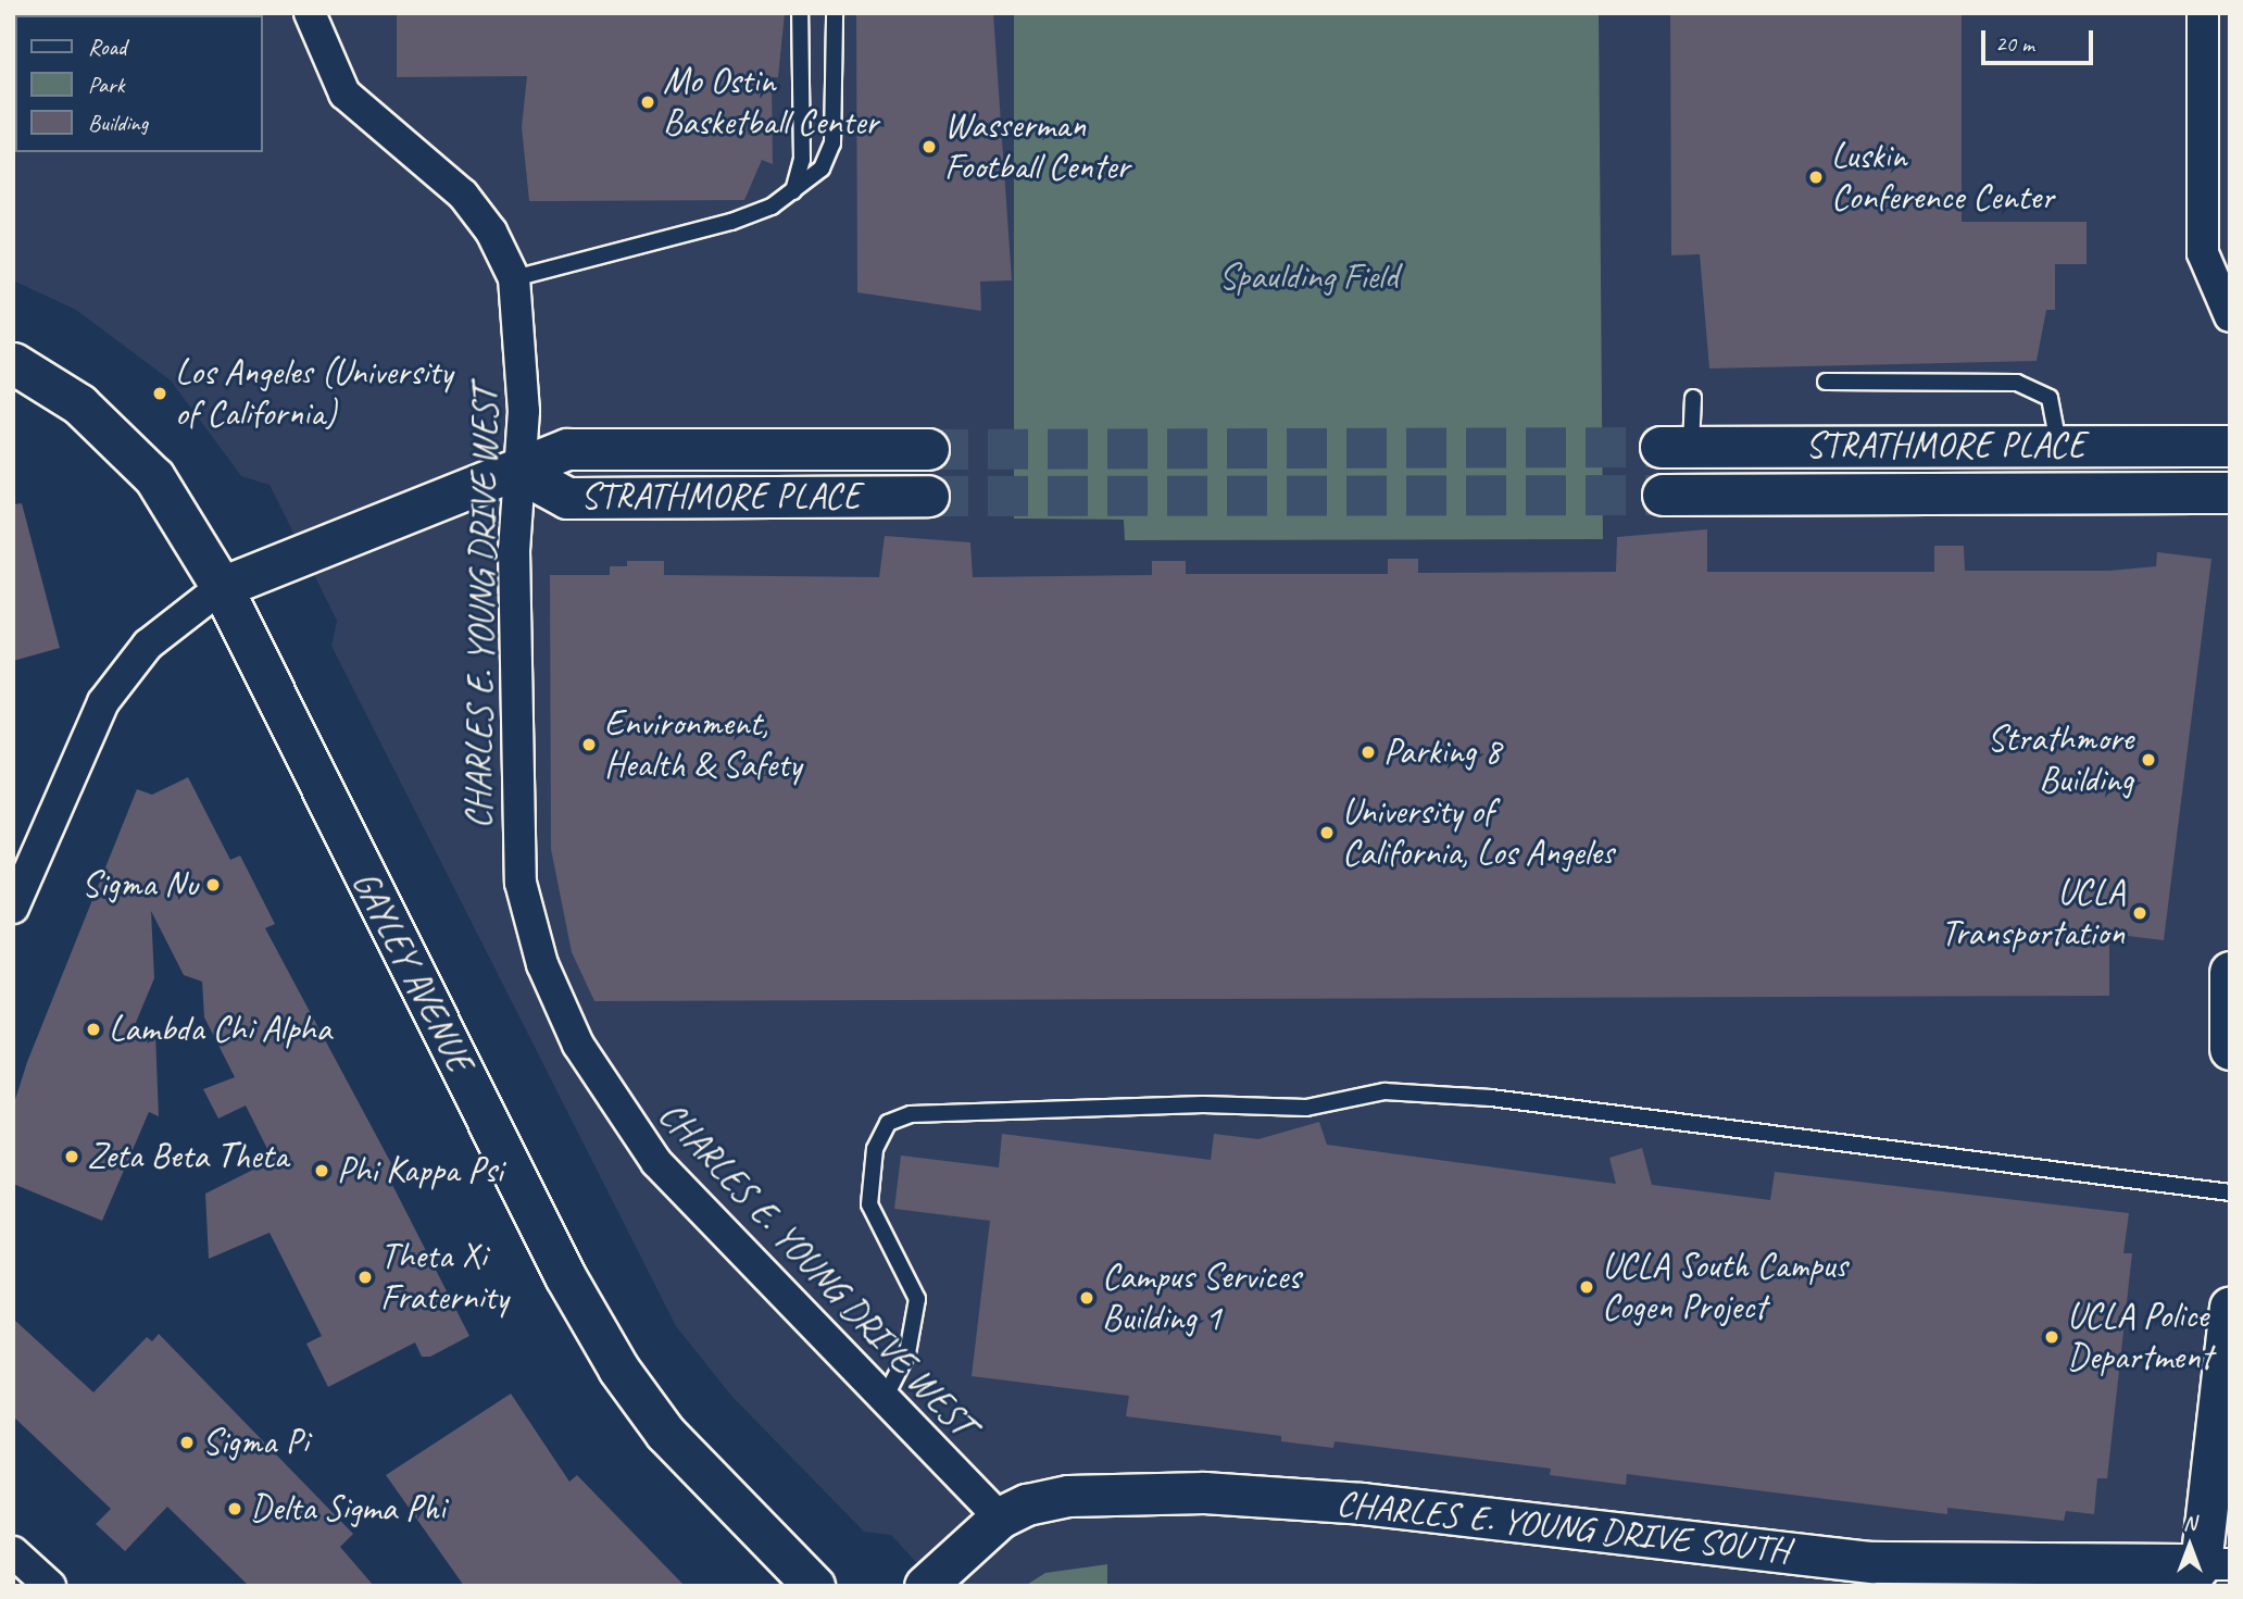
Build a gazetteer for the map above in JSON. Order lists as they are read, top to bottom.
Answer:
{
  "streets": {
    "street": [
      "STRATHMORE PLACE",
      "CHARLES E. YOUNG DRIVE WEST",
      "GAYLEY AVENUE",
      "CHARLES E. YOUNG DRIVE SOUTH"
    ]
  },
  "crossings": [
    ["STRATHMORE PLACE", "CHARLES E. YOUNG DRIVE WEST"],
    ["STRATHMORE PLACE", "GAYLEY AVENUE"],
    ["CHARLES E. YOUNG DRIVE WEST", "CHARLES E. YOUNG DRIVE SOUTH"]
  ],
  "parks": ["Spaulding Field"],
  "places": [
    "Mo Ostin Basketball Center",
    "Wasserman Football Center",
    "Luskin Conference Center",
    "Los Angeles (University of California)",
    "Environment, Health & Safety",
    "Parking 8",
    "Strathmore Building",
    "University of California, Los Angeles",
    "Sigma Nu",
    "UCLA Transportation",
    "Lambda Chi Alpha",
    "Zeta Beta Theta",
    "Phi Kappa Psi",
    "Theta Xi Fraternity",
    "UCLA South Campus Cogen Project",
    "Campus Services Building 1",
    "UCLA Police Department",
    "Sigma Pi",
    "Delta Sigma Phi"
  ],
  "legend": ["Road", "Park", "Building"],
  "scale_bar": "20 m",
  "north": "top"
}
